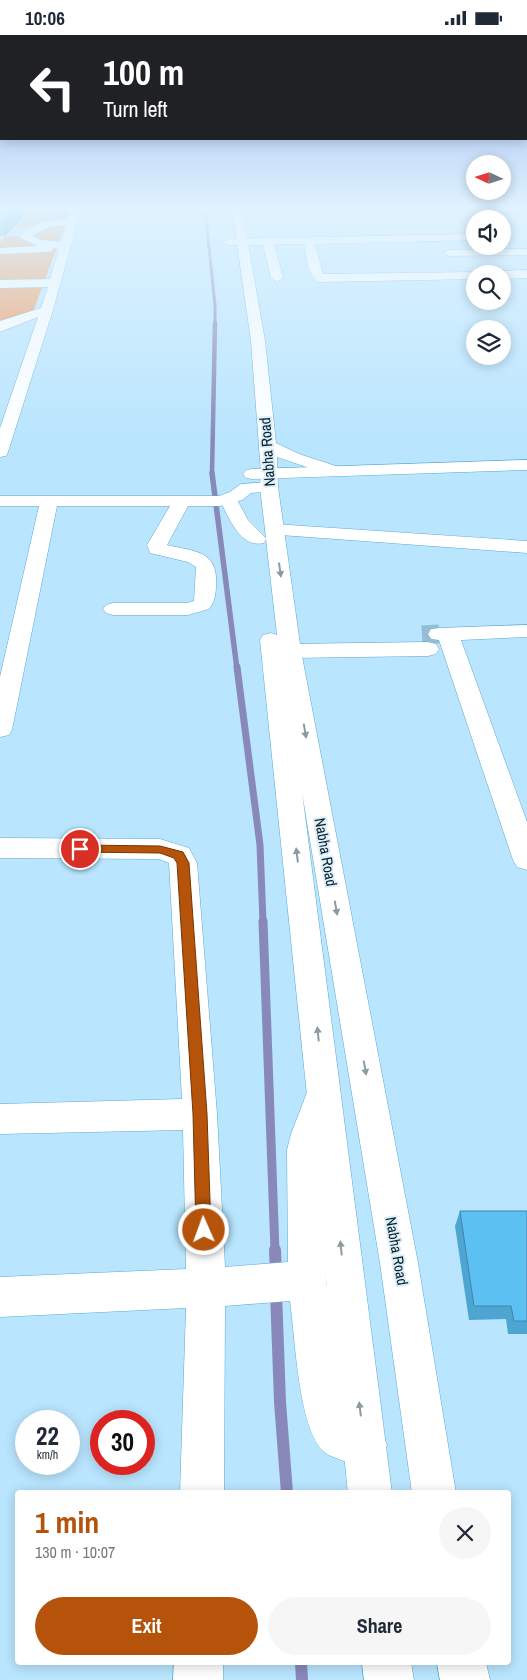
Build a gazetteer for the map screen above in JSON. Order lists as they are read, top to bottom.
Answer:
{
  "streets": {
    "street": ["Nabha Road"]
  },
  "north": "left",
  "page": {
    "status": "10:06",
    "turn": ["100 m", "Turn left"],
    "speed": "22 km/h",
    "limit": "30",
    "heading": ["1 min", "130 m · 10:07"],
    "buttons": ["Exit", "Share"]
  }
}
